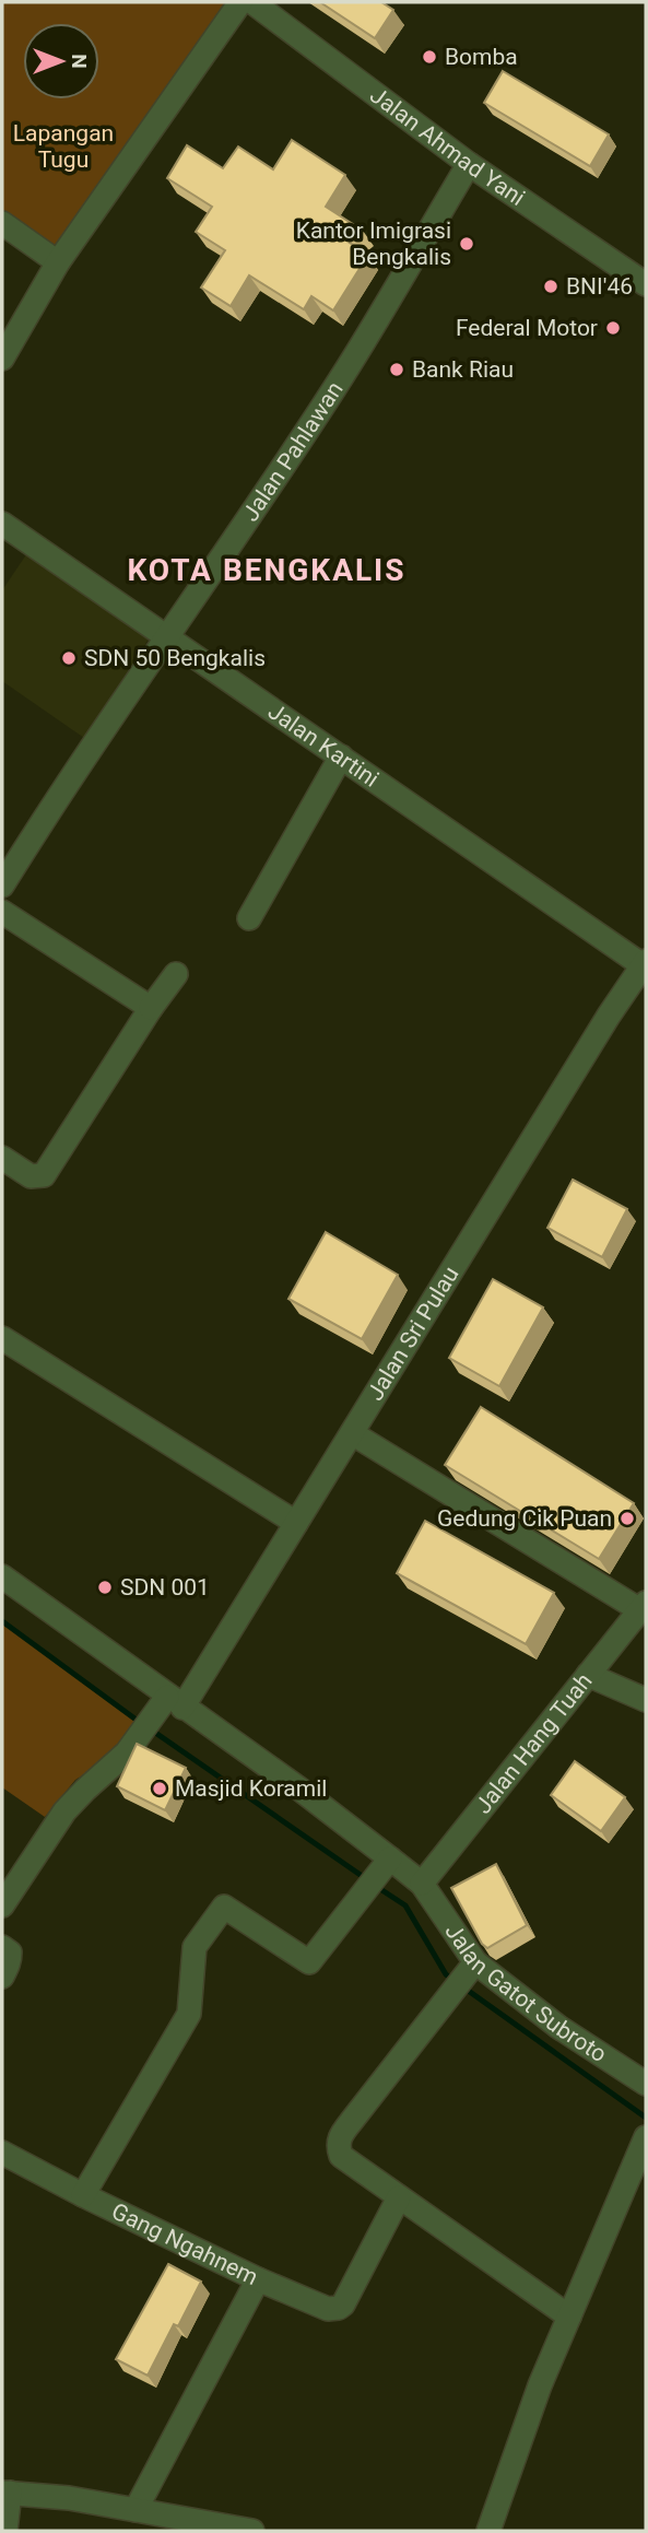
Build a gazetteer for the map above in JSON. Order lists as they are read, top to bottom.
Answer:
{
  "streets": {
    "street": [
      "Jalan Ahmad Yani",
      "Jalan Pahlawan",
      "Jalan Kartini",
      "Jalan Sri Pulau",
      "Jalan Hang Tuah",
      "Jalan Gatot Subroto",
      "Gang Ngahnem"
    ]
  },
  "crossings": [
    ["Jalan Ahmad Yani", "Jalan Pahlawan"],
    ["Jalan Pahlawan", "Jalan Kartini"],
    ["Jalan Kartini", "Jalan Sri Pulau"],
    ["Jalan Sri Pulau", "Jalan Gatot Subroto"],
    ["Jalan Hang Tuah", "Jalan Gatot Subroto"]
  ],
  "districts": ["KOTA BENGKALIS"],
  "parks": ["Lapangan Tugu"],
  "places": [
    "Bomba",
    "Kantor Imigrasi Bengkalis",
    "BNI'46",
    "Federal Motor",
    "Bank Riau",
    "SDN 50 Bengkalis",
    "Gedung Cik Puan",
    "SDN 001",
    "Masjid Koramil"
  ],
  "north": "right"
}
